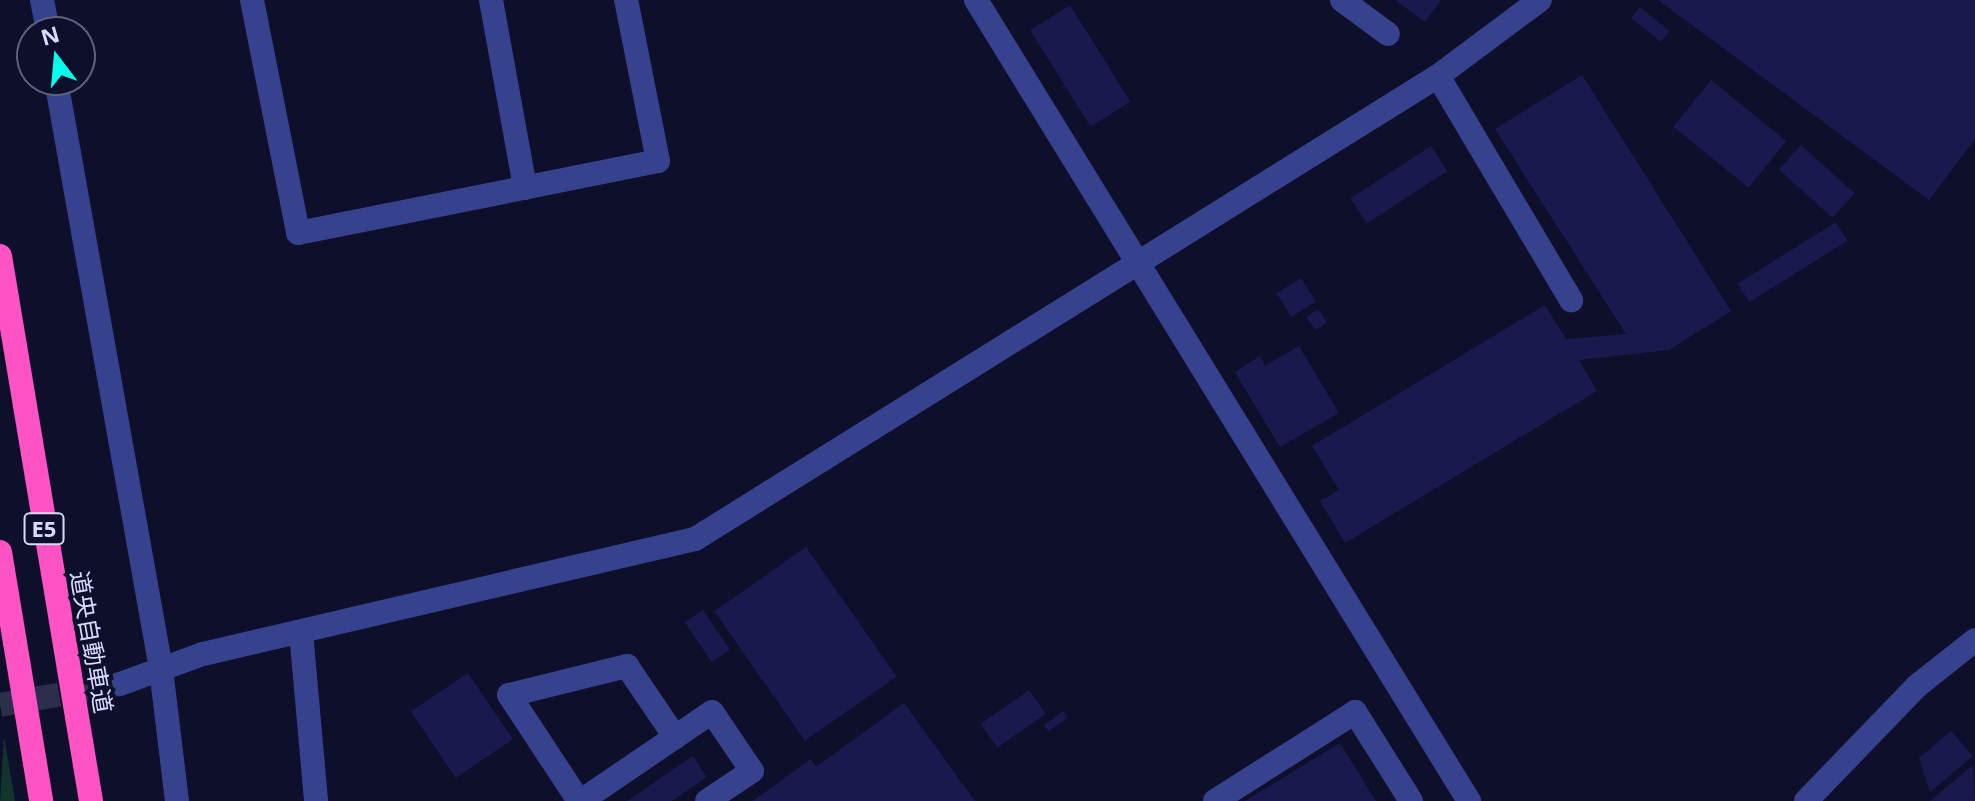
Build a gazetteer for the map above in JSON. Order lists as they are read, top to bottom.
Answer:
{
  "streets": {
    "highway": ["E5", "道央自動車道"]
  },
  "north": "top"
}
